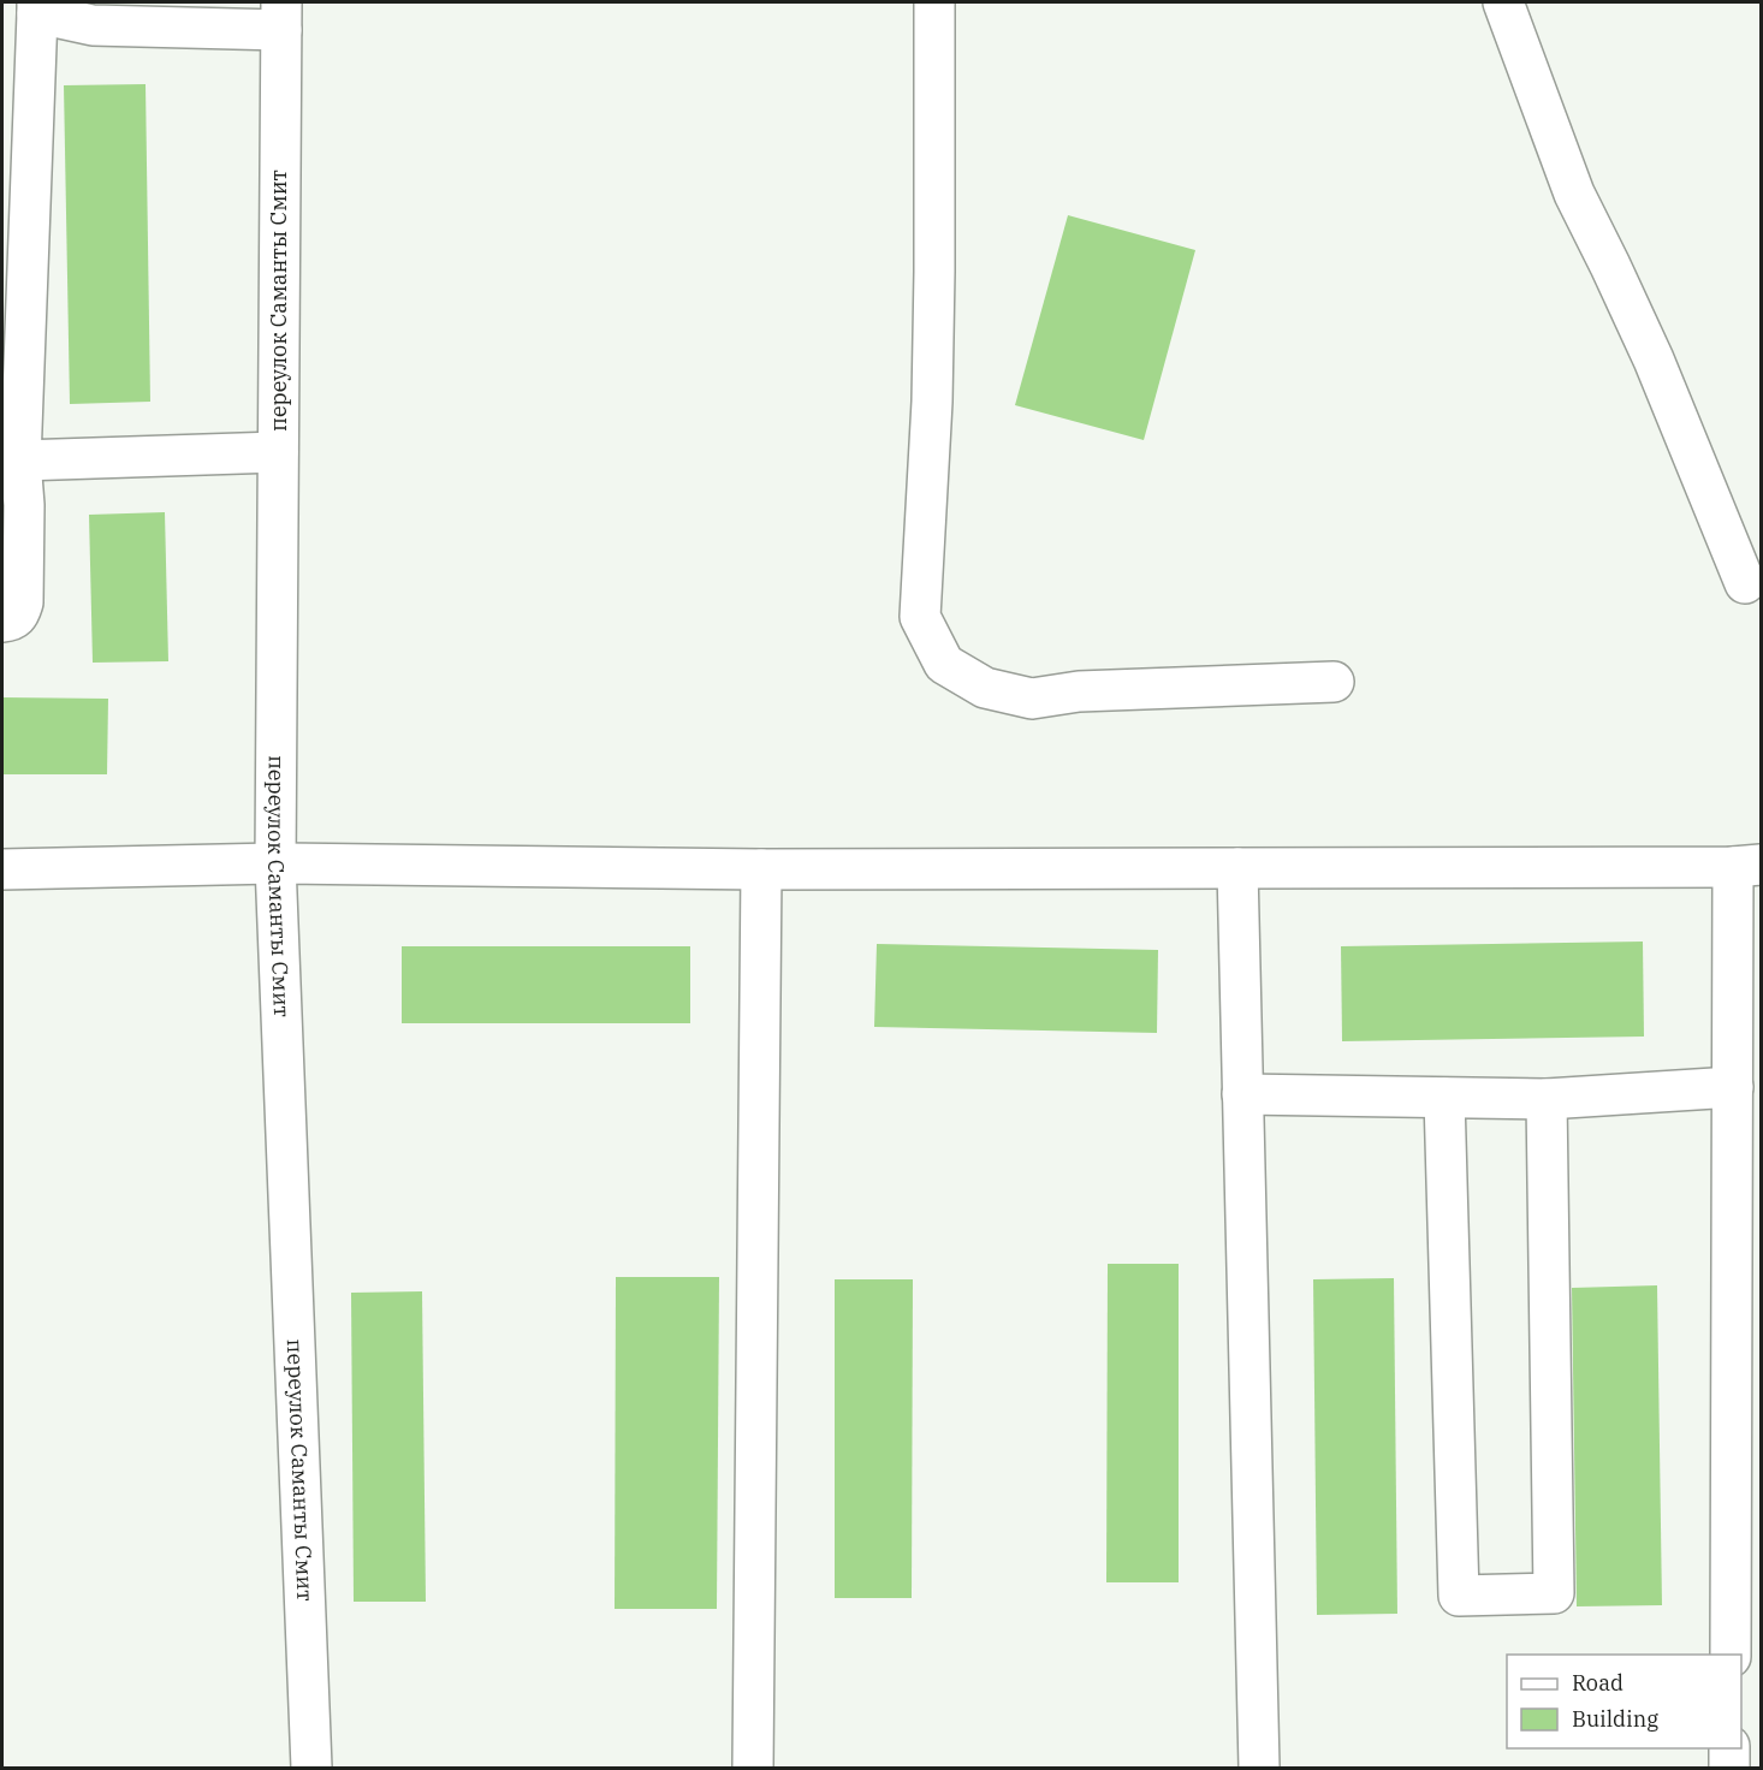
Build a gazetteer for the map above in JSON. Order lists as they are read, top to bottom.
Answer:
{
  "streets": {
    "street": ["переулок Саманты Смит"]
  },
  "legend": ["Road", "Building"]
}
